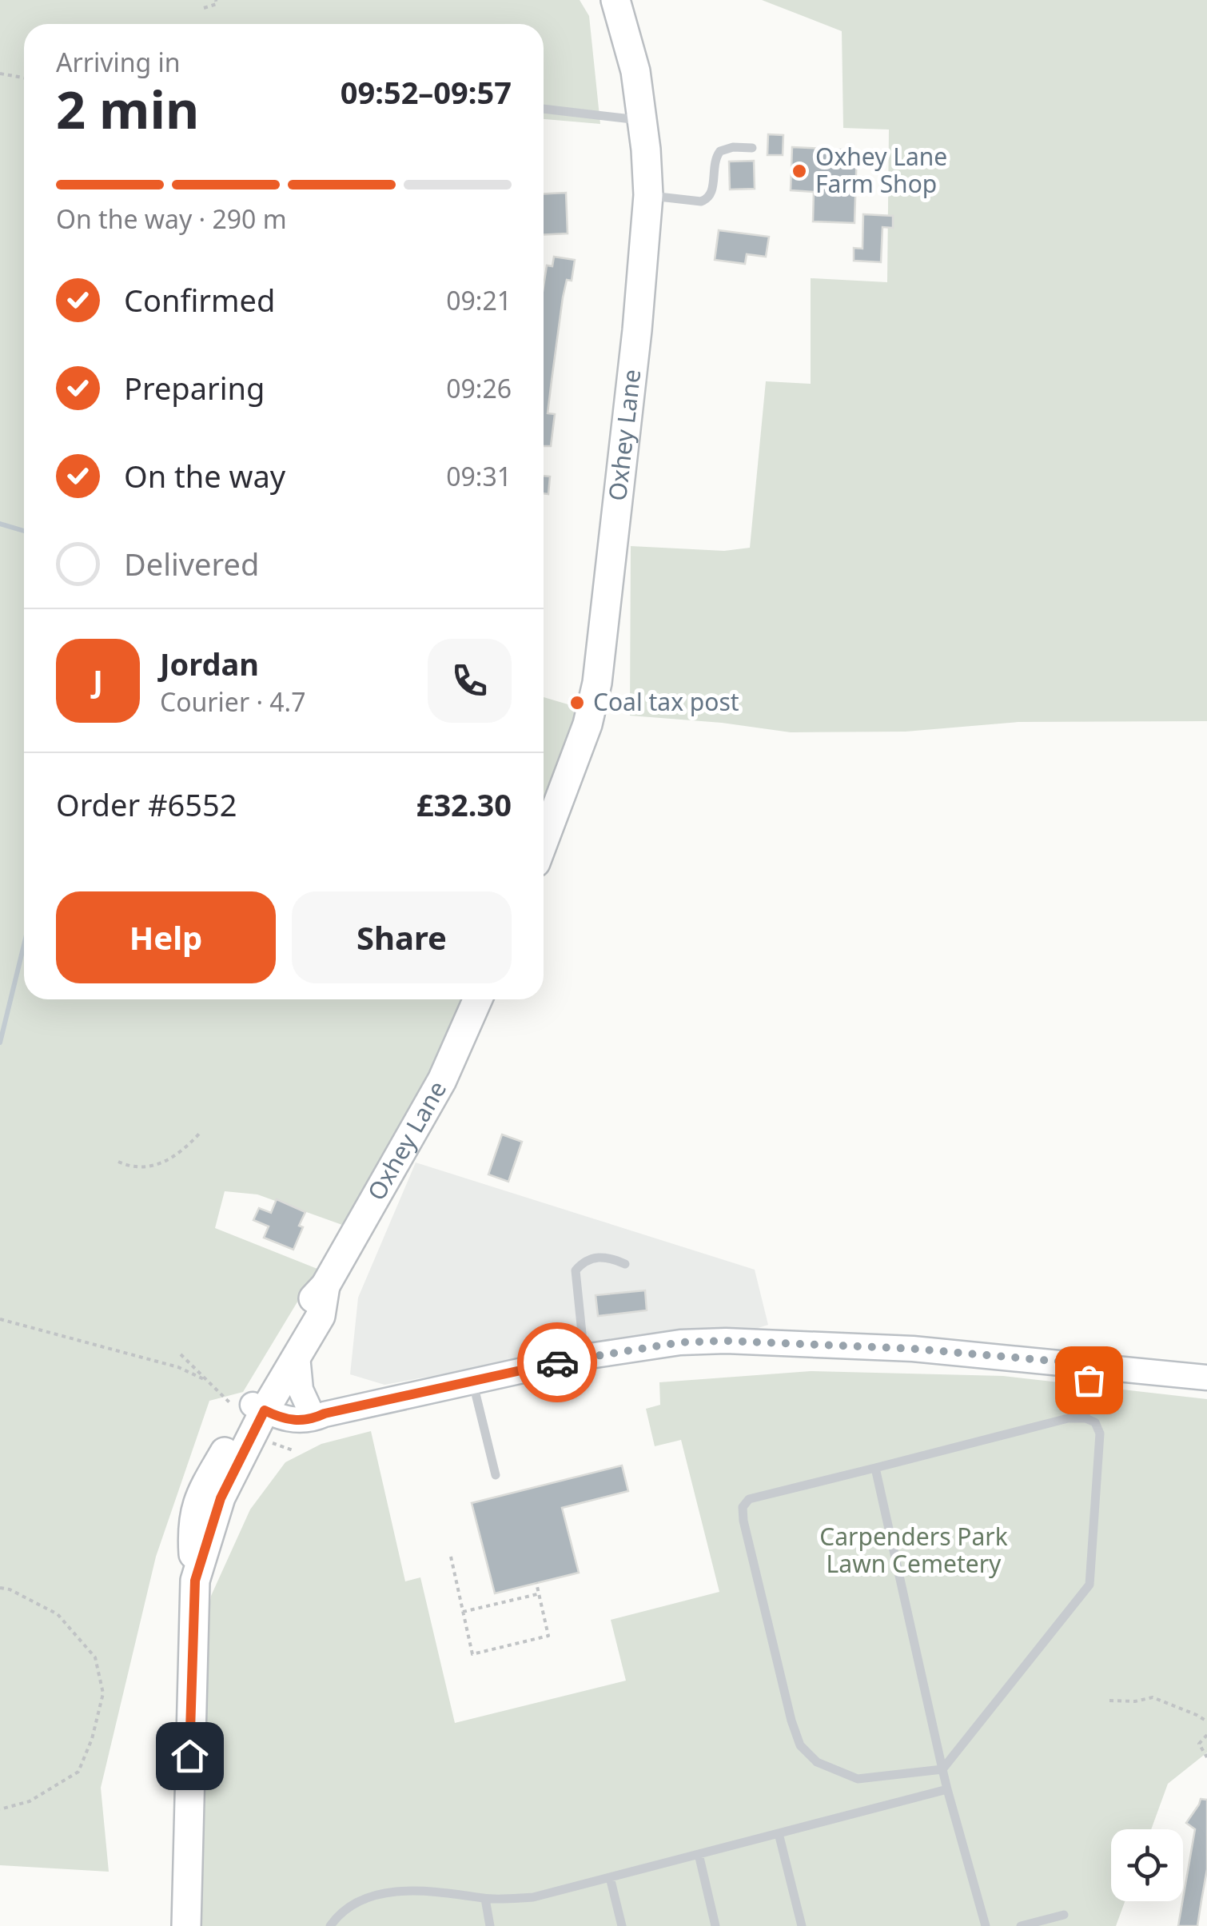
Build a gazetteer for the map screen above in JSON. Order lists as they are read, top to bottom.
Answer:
{
  "streets": {
    "main road": ["Oxhey Lane"]
  },
  "parks": ["Carpenders Park Lawn Cemetery"],
  "places": ["Oxhey Lane Farm Shop", "Coal tax post"],
  "page": {
    "heading": ["2 min", "Arriving in", "09:52–09:57"],
    "panel": [
      "Jordan",
      "Courier · 4.7",
      "Order #6552",
      "£32.30"
    ],
    "bar": "On the way · 290 m",
    "list": [
      ["Confirmed", "09:21"],
      ["Preparing", "09:26"],
      ["On the way", "09:31"],
      "Delivered"
    ],
    "round": "J",
    "buttons": ["Help", "Share"]
  }
}
